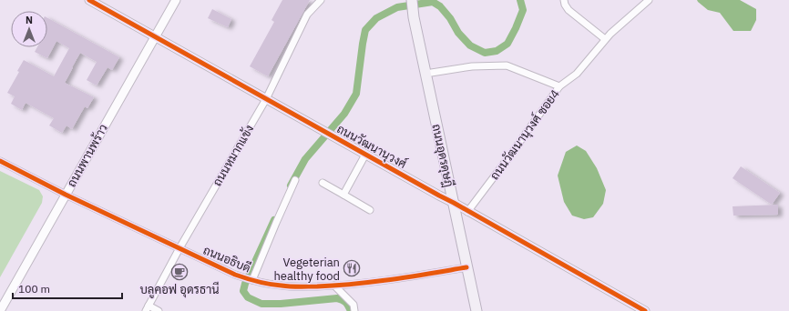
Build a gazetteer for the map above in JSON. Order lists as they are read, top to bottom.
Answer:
{
  "streets": {
    "main road": ["ถนนอุดรดุษฎี"],
    "street": [
      "ถนนวัฒนานุวงศ์ ซอย4",
      "ถนนวัฒนานุวงศ์",
      "ถนนพานพร้าว",
      "ถนนหมากแข้ง",
      "ถนนอธิบดี"
    ]
  },
  "crossings": [
    ["ถนนวัฒนานุวงศ์ ซอย4", "ถนนวัฒนานุวงศ์"],
    ["ถนนวัฒนานุวงศ์", "ถนนพานพร้าว"],
    ["ถนนวัฒนานุวงศ์", "ถนนหมากแข้ง"],
    ["ถนนวัฒนานุวงศ์", "ถนนอุดรดุษฎี"],
    ["ถนนพานพร้าว", "ถนนอธิบดี"],
    ["ถนนหมากแข้ง", "ถนนอธิบดี"],
    ["ถนนอุดรดุษฎี", "ถนนอธิบดี"]
  ],
  "places": {
    "restaurant": ["Vegeterian healthy food"],
    "cafe": ["บลูคอฟ อุดรธานี"]
  },
  "scale_bar": "100 m",
  "north": "top"
}
